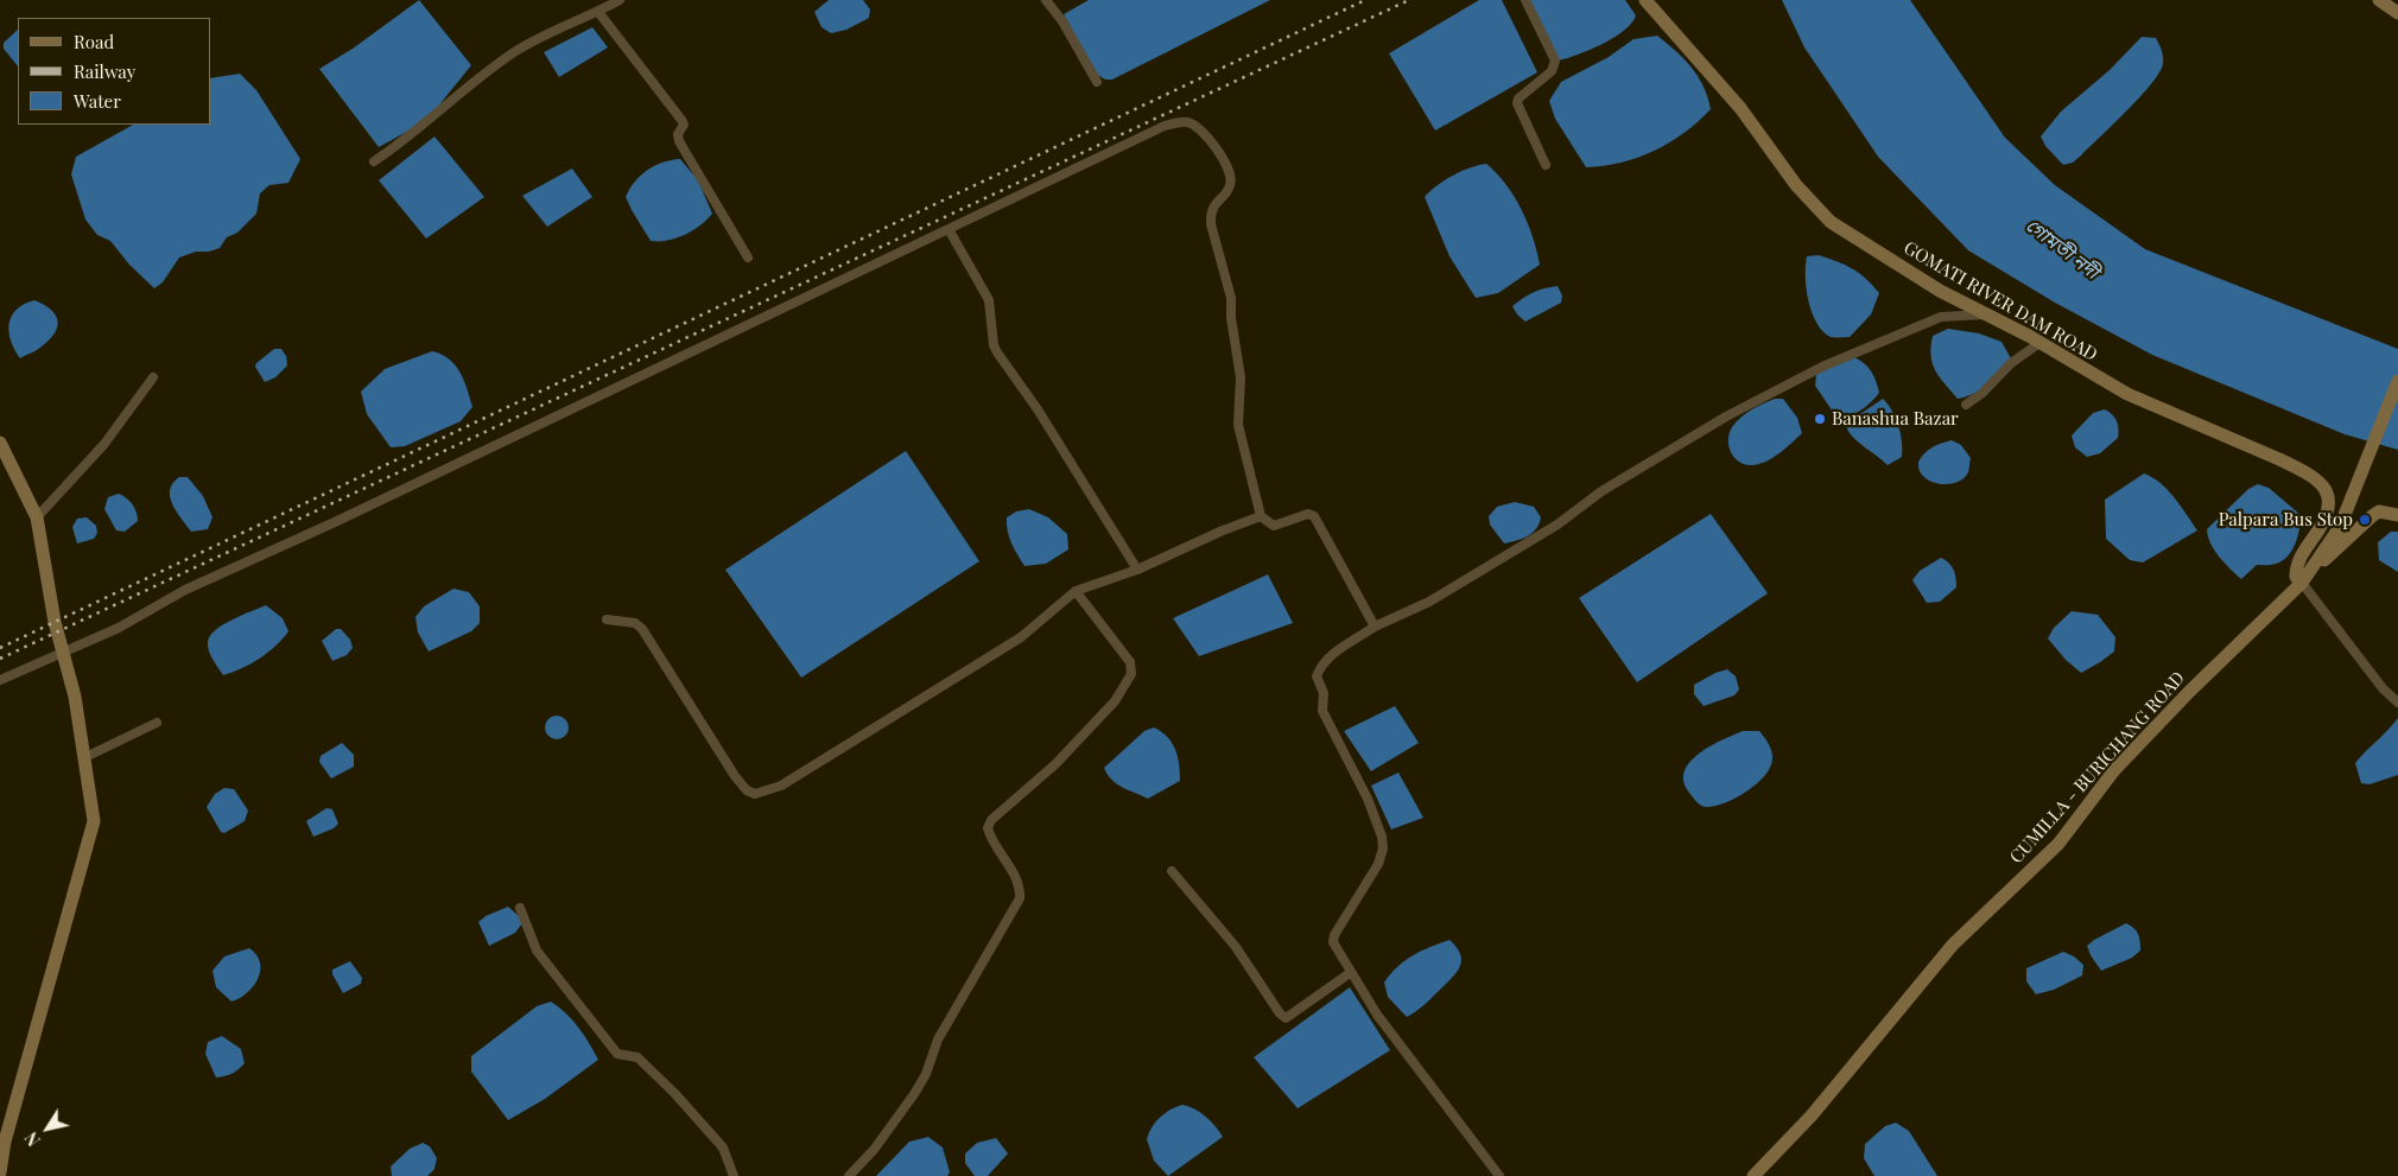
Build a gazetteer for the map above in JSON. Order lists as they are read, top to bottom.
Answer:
{
  "streets": {
    "main road": ["GOMATI RIVER DAM ROAD", "CUMILLA - BURICHANG ROAD"]
  },
  "crossings": [
    ["GOMATI RIVER DAM ROAD", "CUMILLA - BURICHANG ROAD"]
  ],
  "water": ["গোমতী নদী"],
  "places": ["Banashua Bazar", "Palpara Bus Stop"],
  "legend": ["Road", "Railway", "Water"],
  "north": "bottom left"
}
